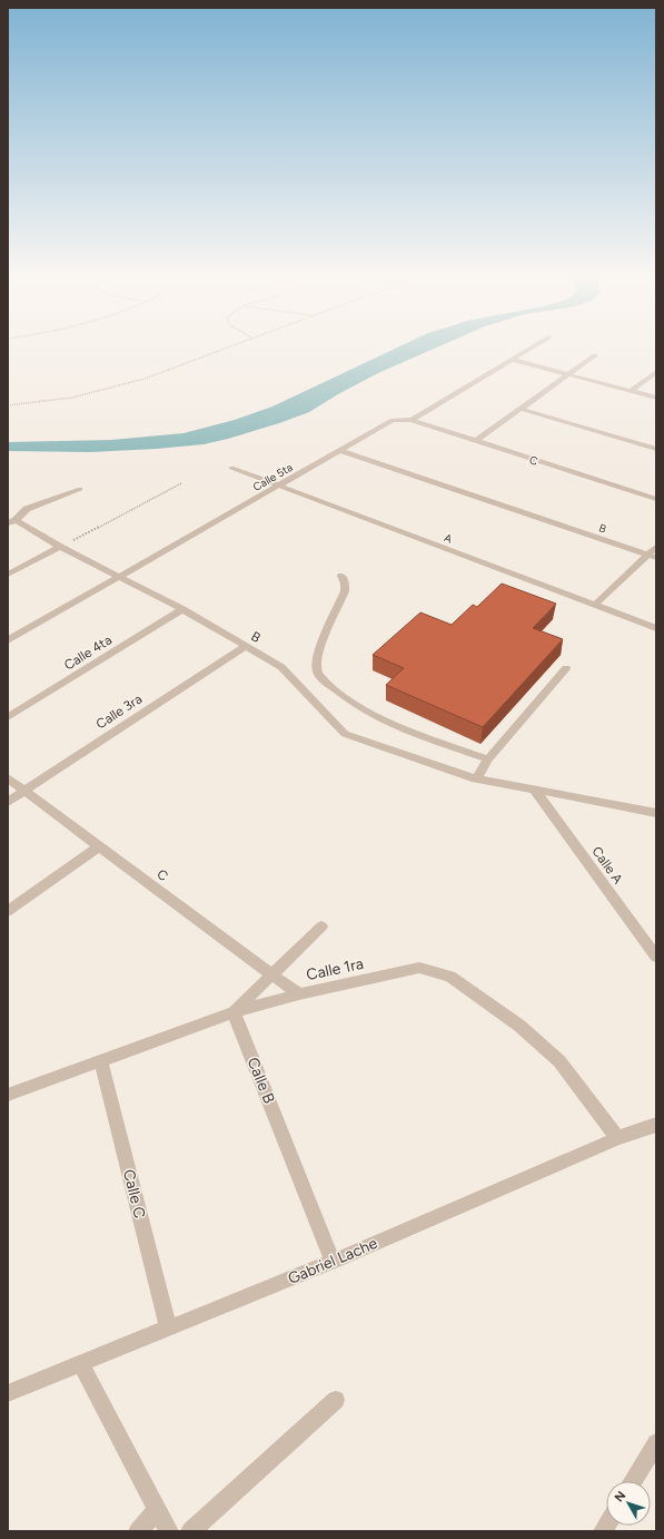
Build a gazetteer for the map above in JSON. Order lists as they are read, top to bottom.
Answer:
{
  "streets": {
    "street": [
      "C",
      "Calle 5ta",
      "B",
      "A",
      "Calle 4ta",
      "Calle 3ra",
      "Calle A",
      "Calle 1ra",
      "Calle B",
      "Calle C",
      "Gabriel Lache"
    ]
  },
  "crossings": [
    ["C", "Calle 5ta"],
    ["C", "Calle 3ra"],
    ["C", "Calle 1ra"],
    ["Calle 5ta", "B"],
    ["Calle 5ta", "A"],
    ["B", "Calle 4ta"],
    ["B", "Calle 3ra"],
    ["B", "Calle A"],
    ["Calle 1ra", "Calle B"],
    ["Calle 1ra", "Calle C"],
    ["Calle 1ra", "Gabriel Lache"],
    ["Calle B", "Gabriel Lache"],
    ["Calle C", "Gabriel Lache"]
  ],
  "north": "top left"
}
